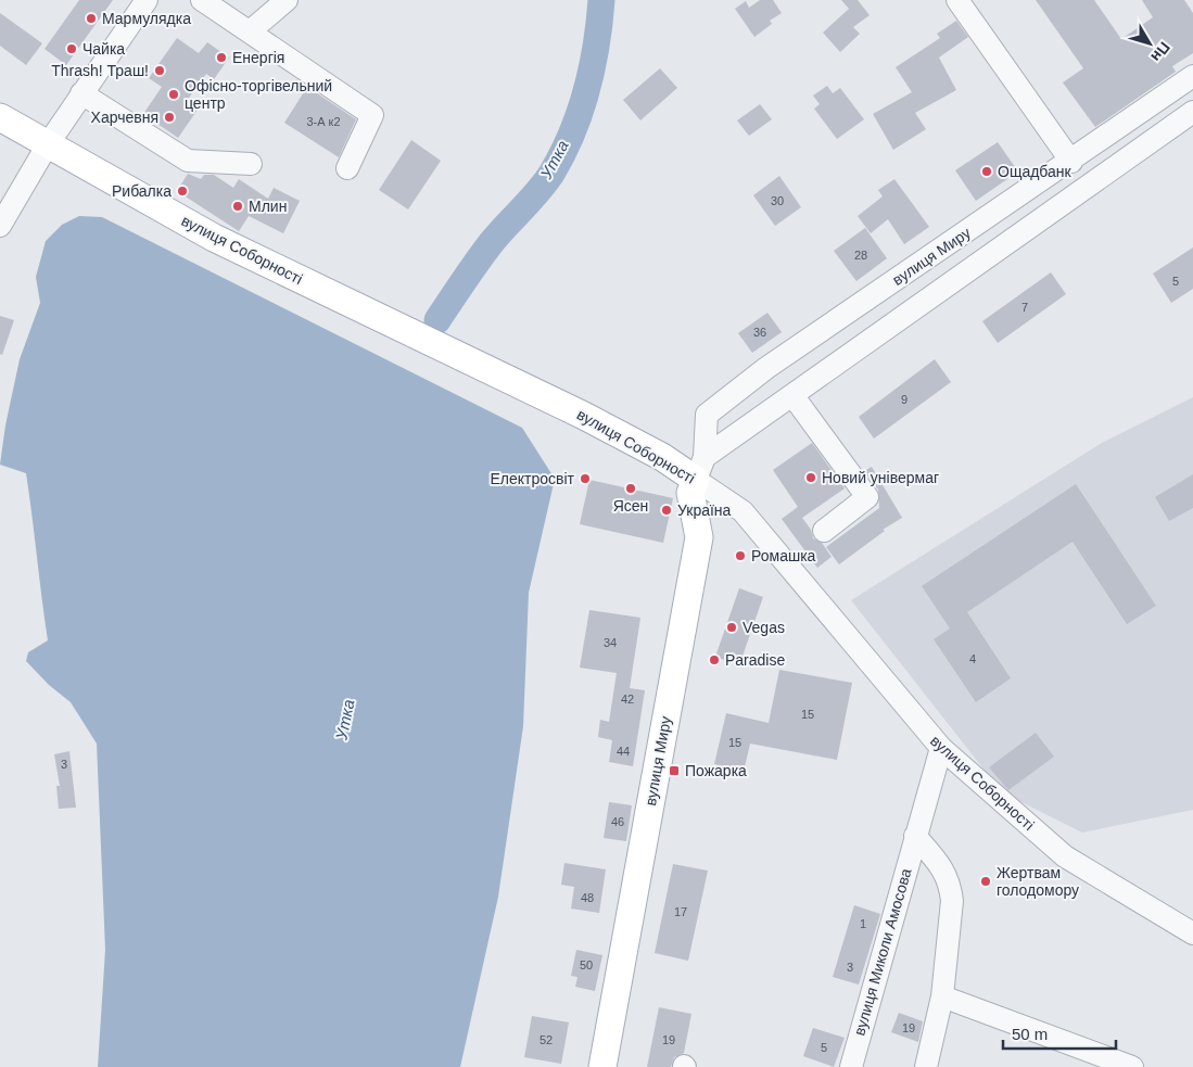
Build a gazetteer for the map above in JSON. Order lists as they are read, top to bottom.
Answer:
{
  "streets": {
    "main road": ["вулиця Соборності", "вулиця Миру"],
    "street": ["вулиця Миколи Амосова"]
  },
  "crossings": [
    ["вулиця Соборності", "вулиця Миру"],
    ["вулиця Соборності", "вулиця Миколи Амосова"]
  ],
  "water": ["Утка"],
  "places": {
    "other": [
      "Мармулядка",
      "Чайка",
      "Енергія",
      "Thrash! Траш!",
      "Офісно-торгівельний центр",
      "Харчевня",
      "Ощадбанк",
      "Рибалка",
      "Млин",
      "Новий універмаг",
      "Електросвіт",
      "Ясен",
      "Україна",
      "Ромашка",
      "Vegas",
      "Paradise",
      "Жертвам голодомору"
    ],
    "transit": ["Пожарка"]
  },
  "house_numbers": [
    "3-А к2",
    "30",
    "28",
    "5",
    "7",
    "36",
    "9",
    "34",
    "4",
    "42",
    "15",
    "15",
    "44",
    "3",
    "46",
    "48",
    "17",
    "1",
    "50",
    "3",
    "19",
    "52",
    "19",
    "5"
  ],
  "scale_bar": "50 m",
  "north": "bottom right"
}
